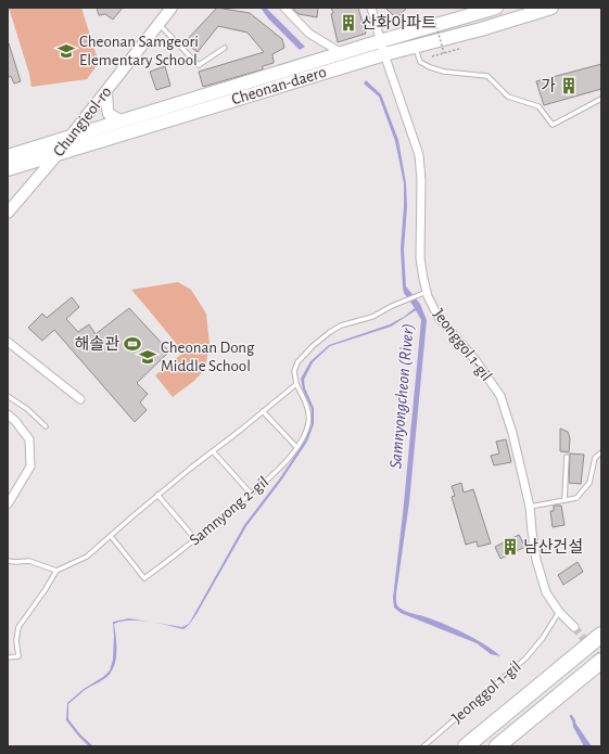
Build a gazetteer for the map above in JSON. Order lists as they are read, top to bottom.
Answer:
{
  "streets": {
    "main road": ["Cheonan-daero"],
    "street": ["Chungjeol-ro", "Jeonggol 1-gil"],
    "lane": ["Samnyong 2-gil"]
  },
  "crossings": [
    ["Cheonan-daero", "Chungjeol-ro"],
    ["Cheonan-daero", "Jeonggol 1-gil"],
    ["Jeonggol 1-gil", "Samnyong 2-gil"]
  ],
  "water": ["Samnyongcheon (River)"],
  "places": {
    "building": ["산화아파트", "가", "남산건설"],
    "school or university": ["Cheonan Samgeori Elementary School", "Cheonan Dong Middle School"],
    "sports": ["해솔관"]
  }
}
